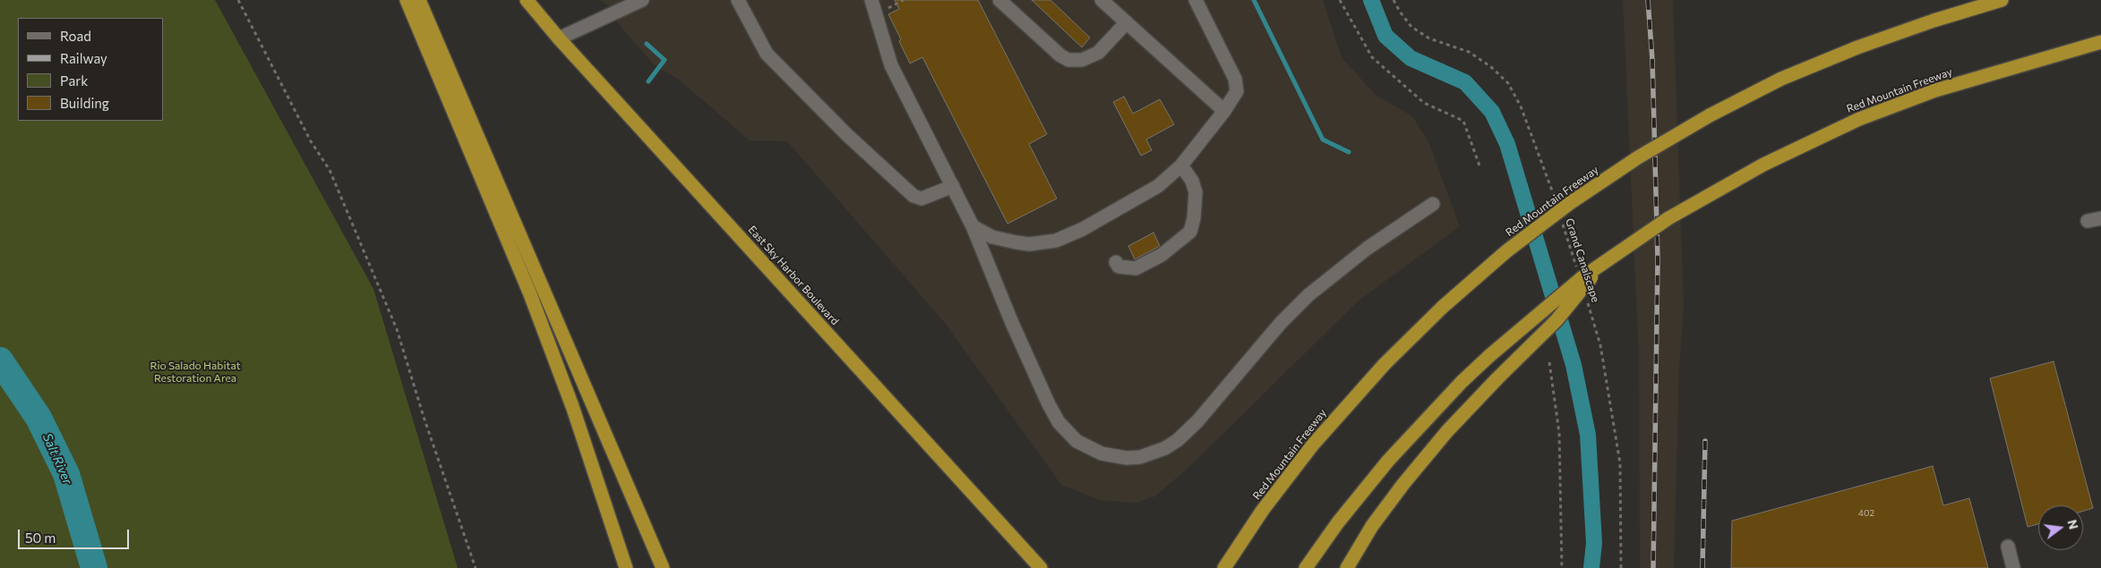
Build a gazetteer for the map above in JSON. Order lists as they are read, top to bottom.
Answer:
{
  "streets": {
    "highway": ["Red Mountain Freeway", "East Sky Harbor Boulevard"],
    "path": ["Grand Canalscape"]
  },
  "water": ["Salt River"],
  "parks": ["Rio Salado Habitat Restoration Area"],
  "house_numbers": ["402"],
  "legend": [
    "Road",
    "Railway",
    "Park",
    "Building"
  ],
  "scale_bar": "50 m",
  "north": "right"
}
